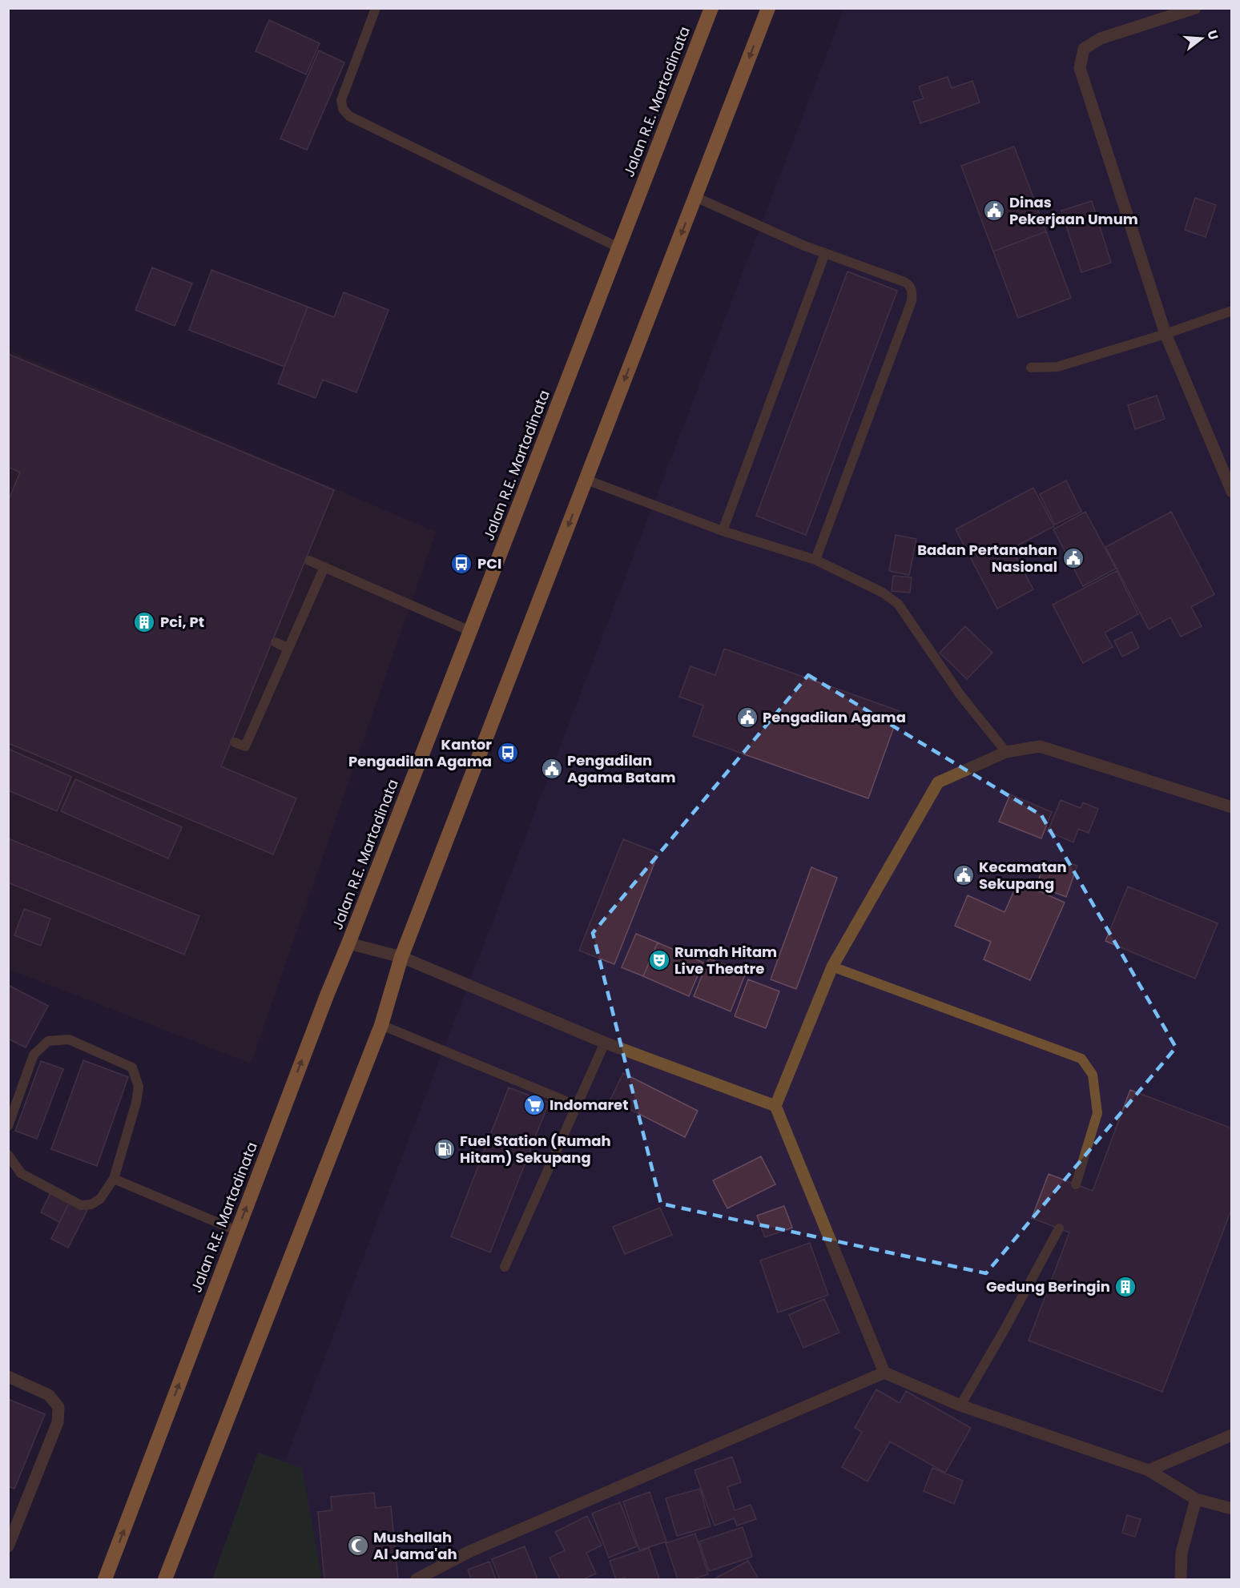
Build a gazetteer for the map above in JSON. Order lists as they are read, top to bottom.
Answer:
{
  "streets": {
    "highway": ["Jalan R.E. Martadinata"]
  },
  "places": {
    "public building": [
      "Dinas Pekerjaan Umum",
      "Badan Pertanahan Nasional",
      "Pengadilan Agama",
      "Pengadilan Agama Batam",
      "Kecamatan Sekupang"
    ],
    "bus stop": ["PCI", "Kantor Pengadilan Agama"],
    "building": ["Pci, Pt", "Gedung Beringin"],
    "theatre": ["Rumah Hitam Live Theatre"],
    "supermarket": ["Indomaret"],
    "fuel station": ["Fuel Station (Rumah Hitam) Sekupang"],
    "mosque": ["Mushallah Al Jama'ah"]
  },
  "north": "right"
}
